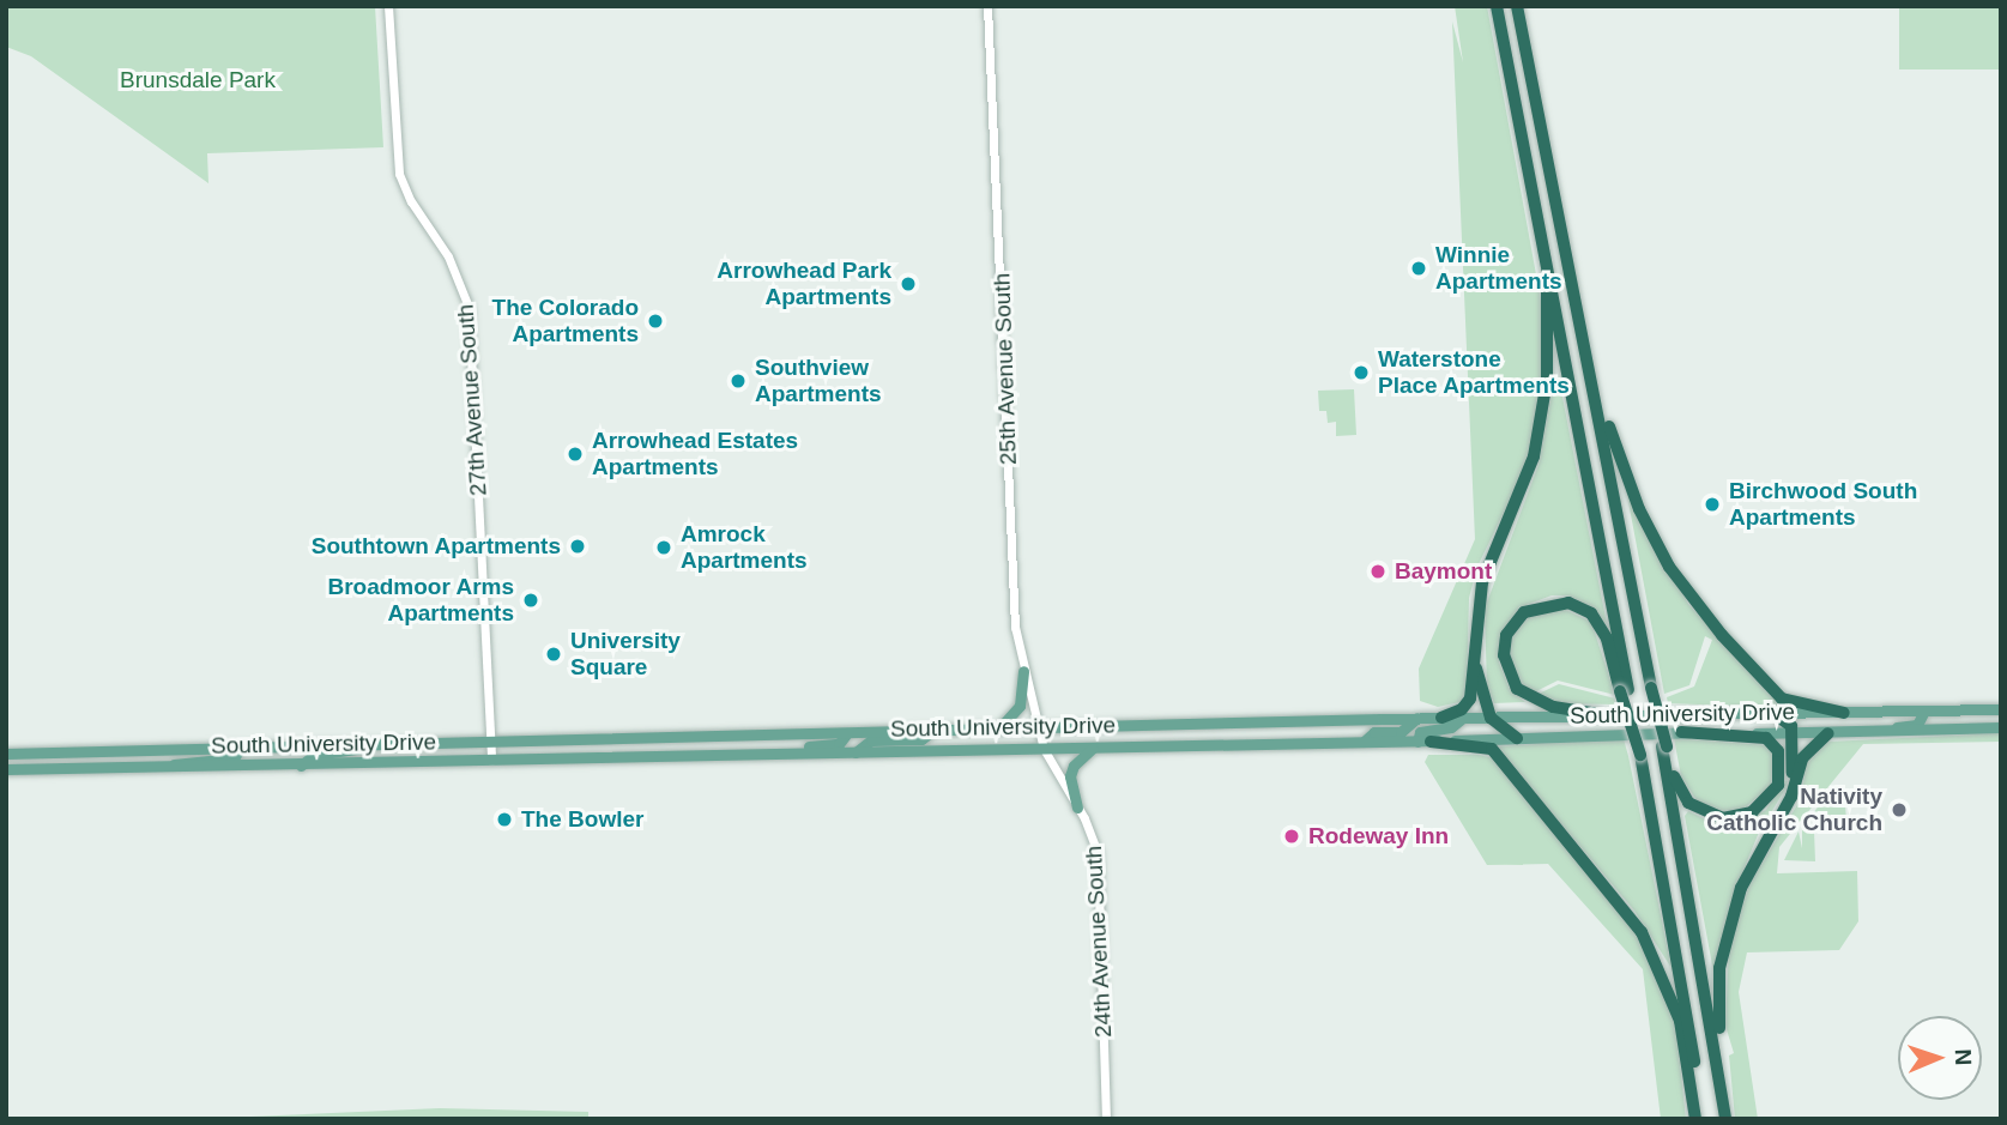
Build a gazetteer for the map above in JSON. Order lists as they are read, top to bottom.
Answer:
{
  "streets": {
    "main road": ["South University Drive"],
    "street": ["25th Avenue South", "27th Avenue South", "24th Avenue South"]
  },
  "crossings": [
    ["25th Avenue South", "South University Drive"],
    ["25th Avenue South", "24th Avenue South"],
    ["27th Avenue South", "South University Drive"],
    ["South University Drive", "24th Avenue South"]
  ],
  "parks": ["Brunsdale Park"],
  "places": [
    "Winnie Apartments",
    "Arrowhead Park Apartments",
    "The Colorado Apartments",
    "Waterstone Place Apartments",
    "Southview Apartments",
    "Arrowhead Estates Apartments",
    "Birchwood South Apartments",
    "Southtown Apartments",
    "Amrock Apartments",
    "Baymont",
    "Broadmoor Arms Apartments",
    "University Square",
    "Nativity Catholic Church",
    "The Bowler",
    "Rodeway Inn"
  ],
  "north": "right"
}
